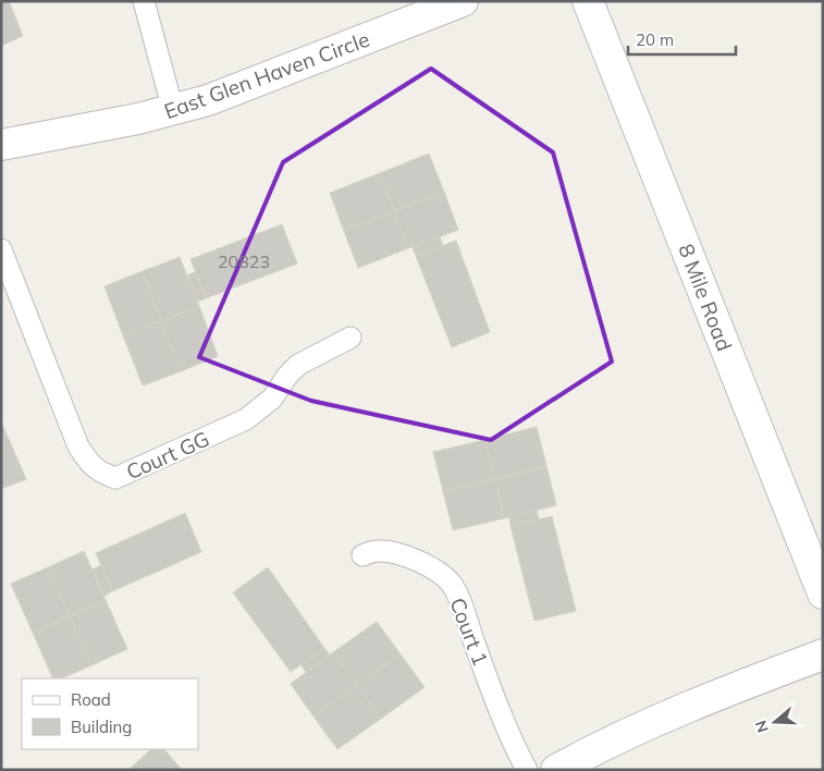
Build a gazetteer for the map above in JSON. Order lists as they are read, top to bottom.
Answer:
{
  "streets": {
    "street": ["East Glen Haven Circle", "8 Mile Road"],
    "lane": ["Court GG", "Court 1"]
  },
  "house_numbers": ["20823"],
  "legend": ["Road", "Building"],
  "scale_bar": "20 m",
  "north": "left"
}
